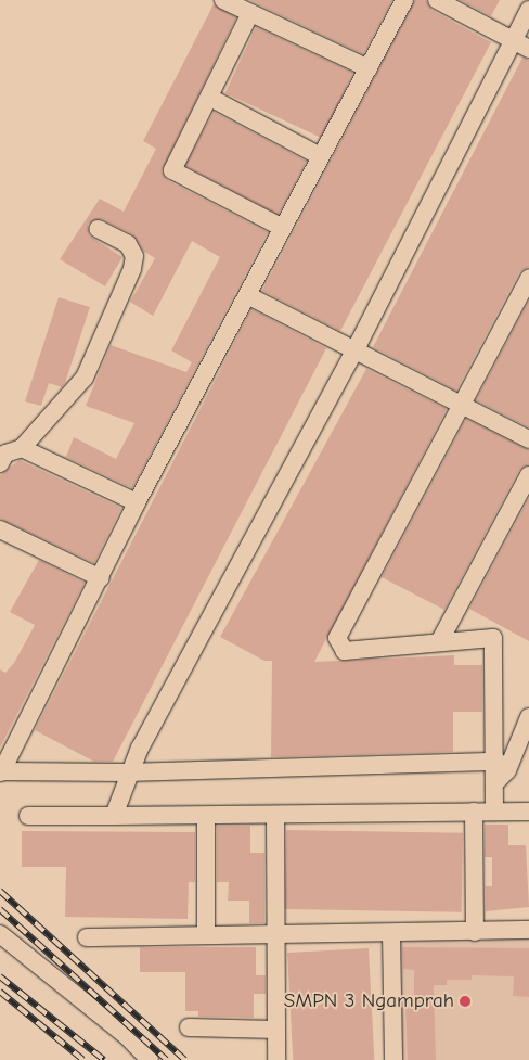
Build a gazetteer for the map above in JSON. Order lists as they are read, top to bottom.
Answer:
{
  "places": ["SMPN 3 Ngamprah"]
}
